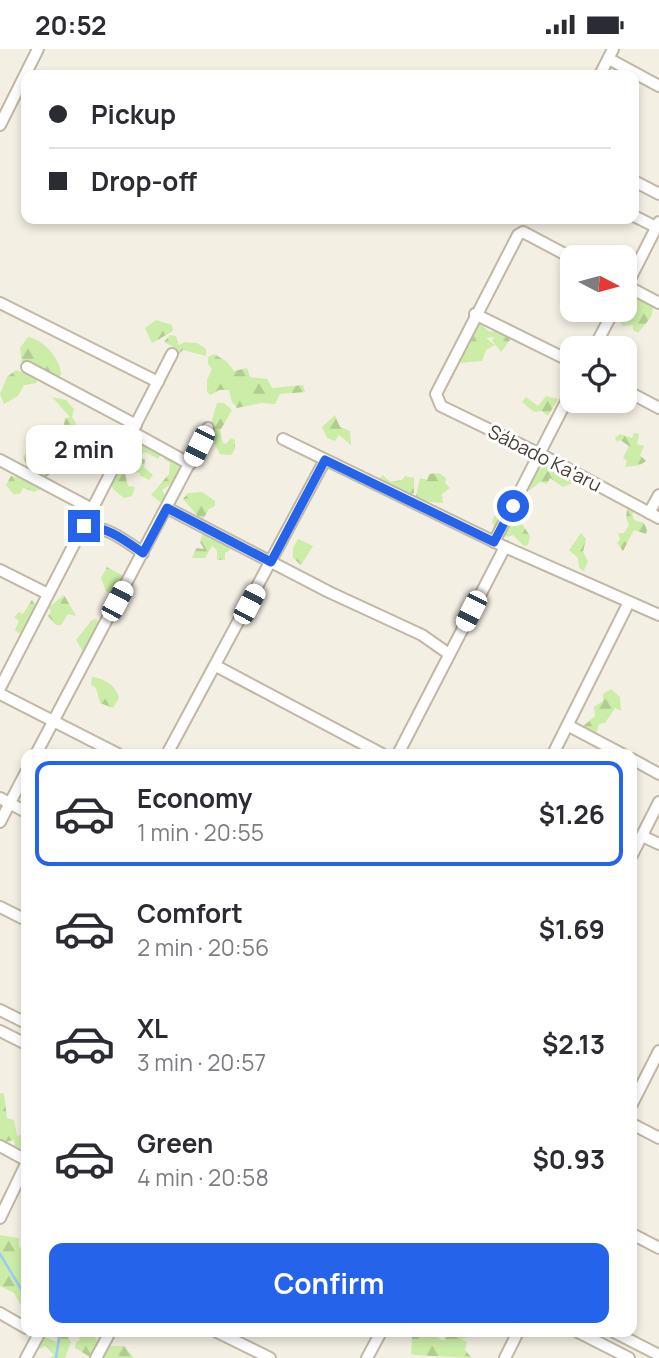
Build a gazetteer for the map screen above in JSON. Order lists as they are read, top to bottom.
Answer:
{
  "streets": {
    "street": ["Sábado Ka'aru"]
  },
  "north": "right",
  "page": {
    "status": "20:52",
    "banner": ["Pickup", "Drop-off"],
    "bubble": "2 min",
    "list": [
      {
        "name": "Economy",
        "note": "1 min · 20:55",
        "value": "$1.26"
      },
      {
        "name": "Comfort",
        "note": "2 min · 20:56",
        "value": "$1.69"
      },
      {
        "name": "XL",
        "note": "3 min · 20:57",
        "value": "$2.13"
      },
      {
        "name": "Green",
        "note": "4 min · 20:58",
        "value": "$0.93"
      }
    ],
    "buttons": "Confirm"
  }
}
